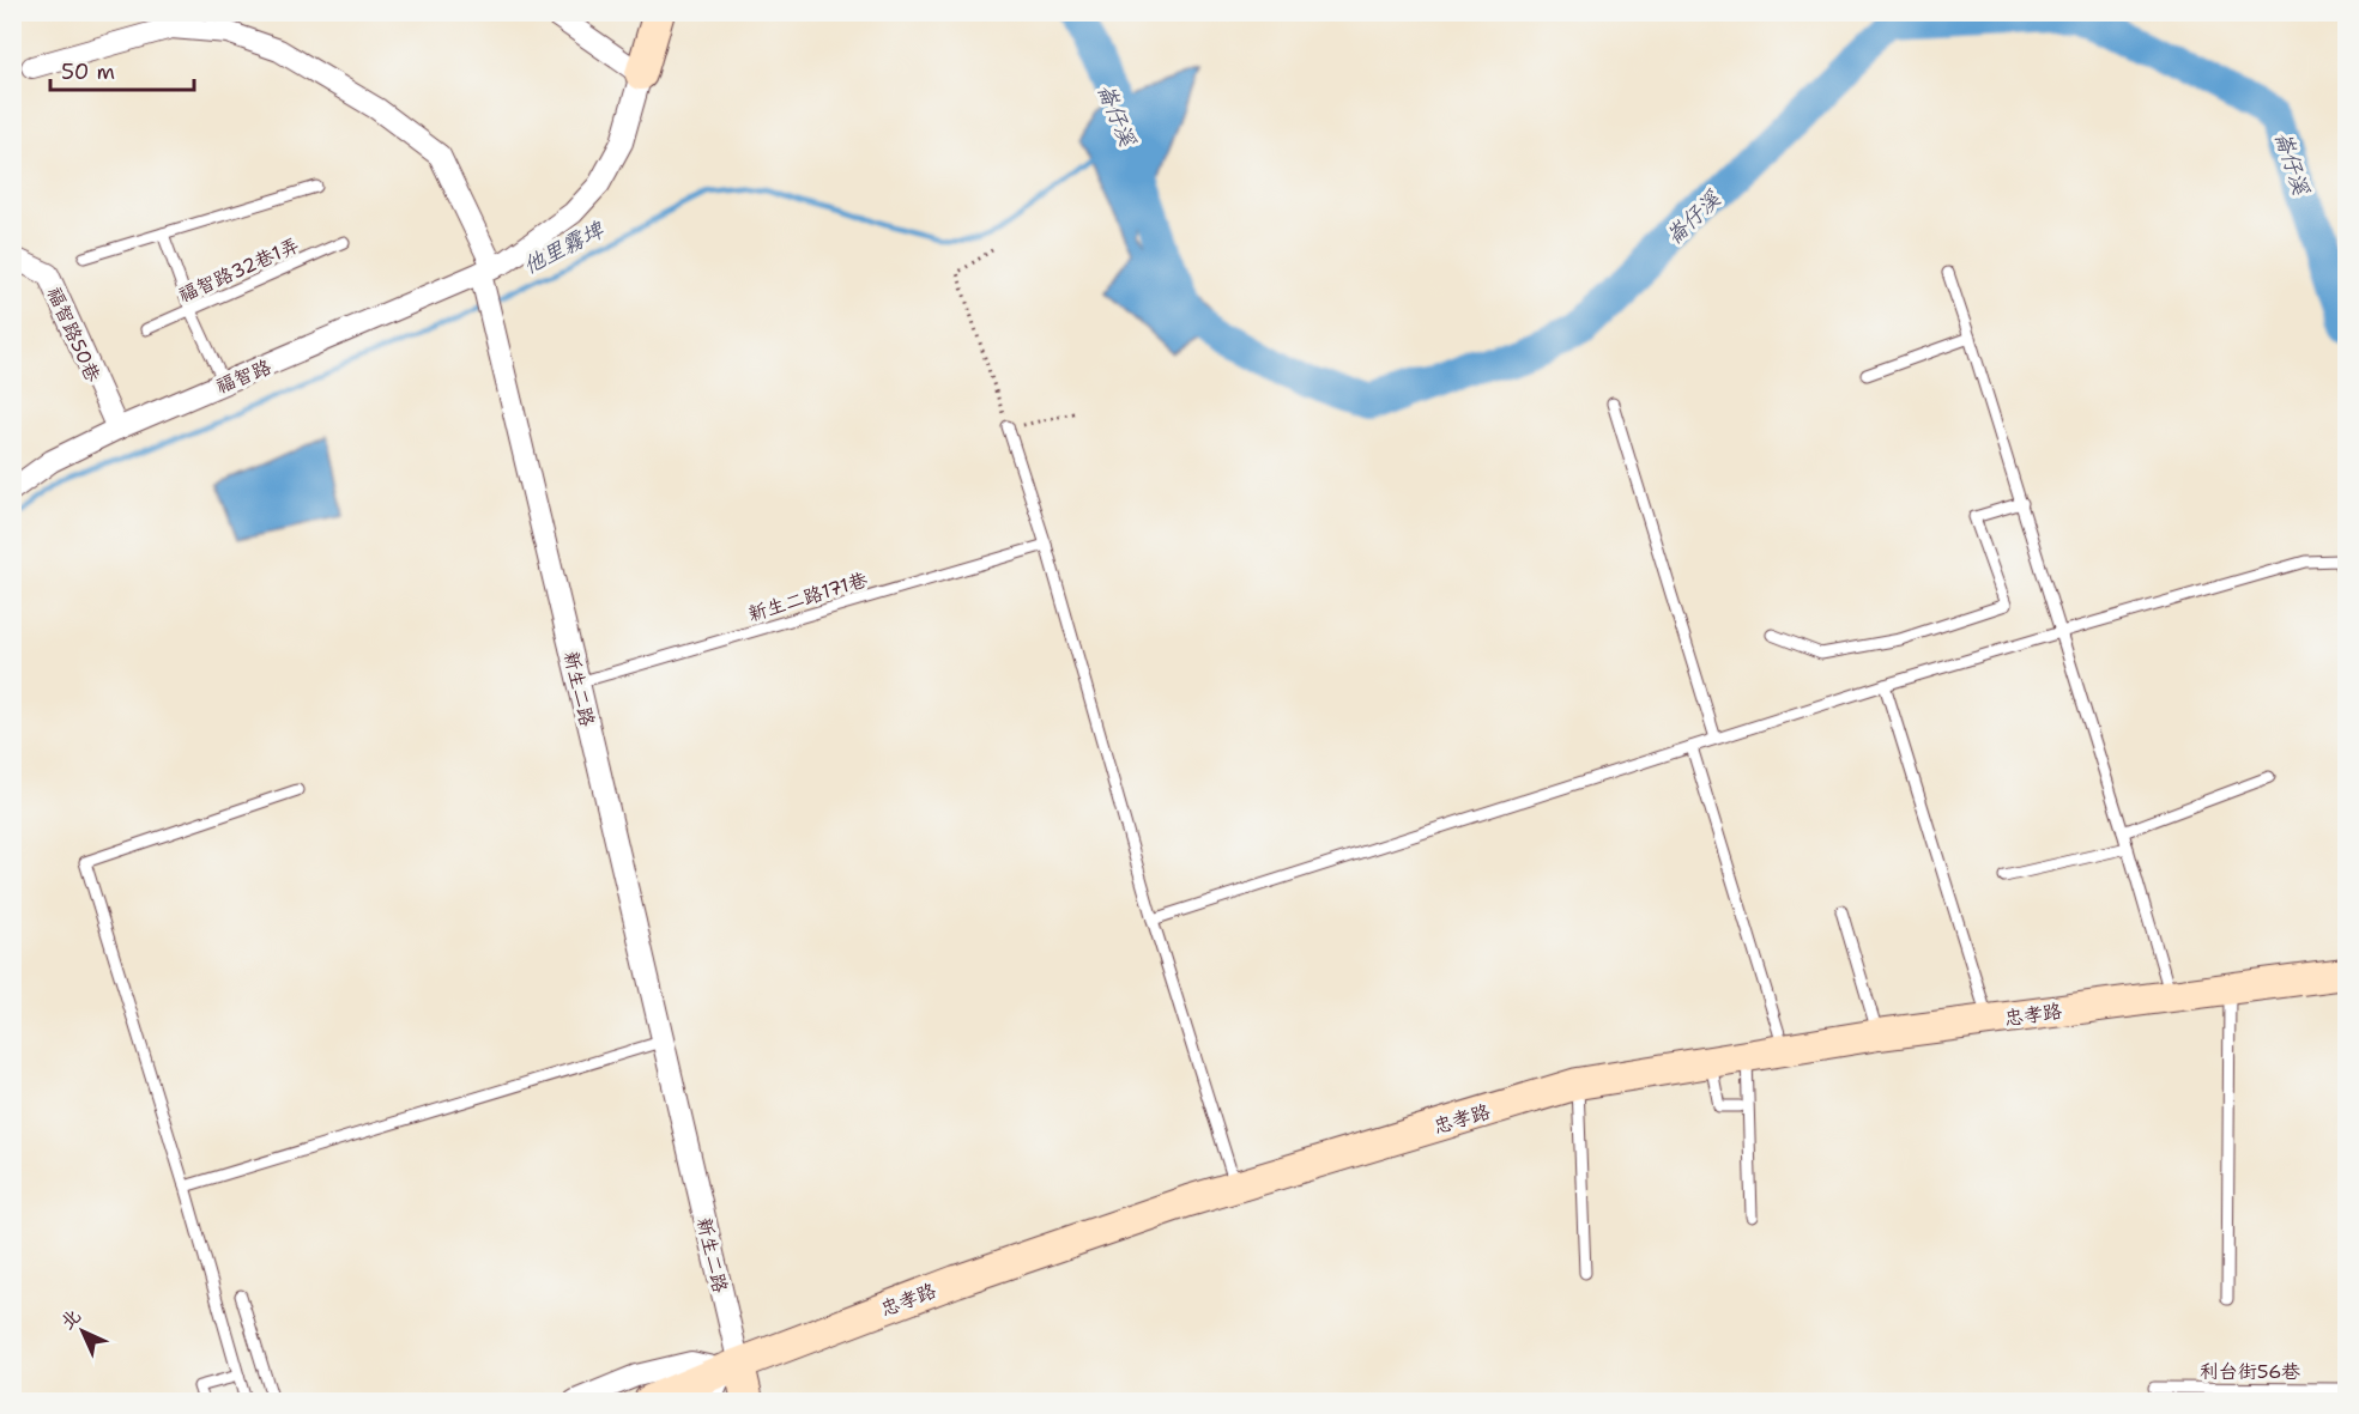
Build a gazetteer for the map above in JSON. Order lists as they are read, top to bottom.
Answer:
{
  "streets": {
    "main road": ["忠孝路"],
    "street": ["福智路50巷", "福智路", "新生二路"],
    "lane": ["福智路32巷1弄", "新生二路171巷", "利台街56巷"]
  },
  "crossings": [
    ["福智路50巷", "福智路"],
    ["福智路", "新生二路"],
    ["新生二路171巷", "新生二路"],
    ["新生二路", "忠孝路"]
  ],
  "water": ["崙仔溪", "他里霧埤"],
  "scale_bar": "50 m",
  "north": "top left"
}
